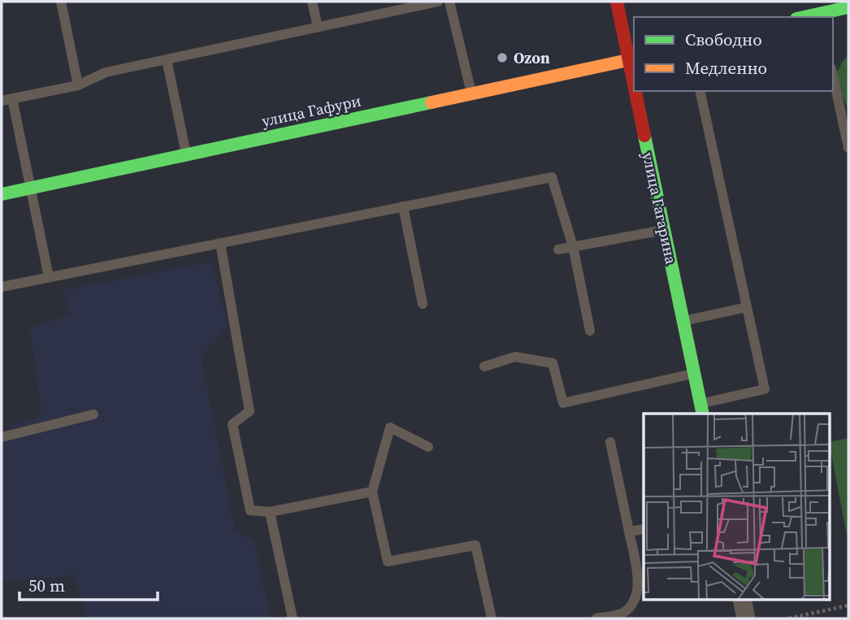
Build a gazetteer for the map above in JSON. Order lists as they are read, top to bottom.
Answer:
{
  "streets": {
    "street": ["улица Гафури", "улица Гагарина"]
  },
  "crossings": [
    ["улица Гафури", "улица Гагарина"]
  ],
  "places": ["Ozon"],
  "legend": ["Свободно", "Медленно"],
  "scale_bar": "50 m"
}
